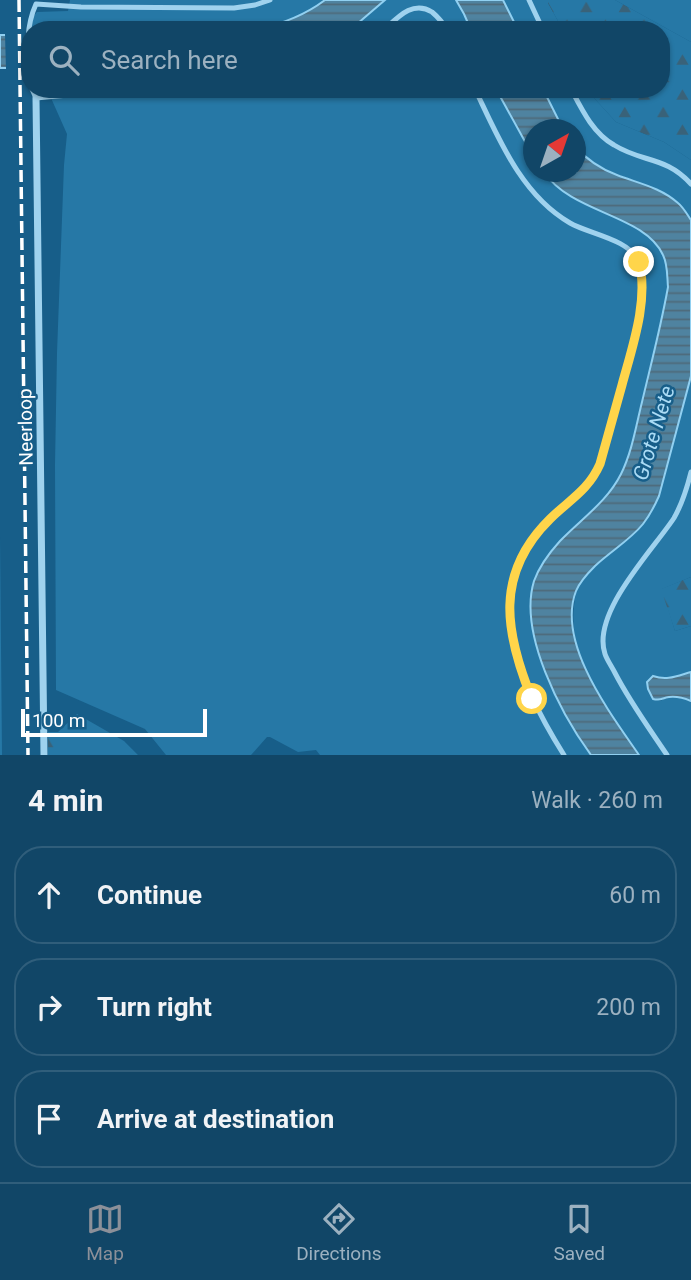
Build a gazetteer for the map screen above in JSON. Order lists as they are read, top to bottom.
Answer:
{
  "streets": {
    "street": ["Neerloop"]
  },
  "water": ["Grote Nete"],
  "scale_bar": "100 m",
  "north": "top right",
  "page": {
    "search": "Search here",
    "scale": "100 m",
    "heading": ["4 min", "Walk · 260 m"],
    "list": [
      ["Continue", "60 m"],
      ["Turn right", "200 m"],
      "Arrive at destination"
    ],
    "nav": ["Map", "Directions", "Saved"]
  }
}
